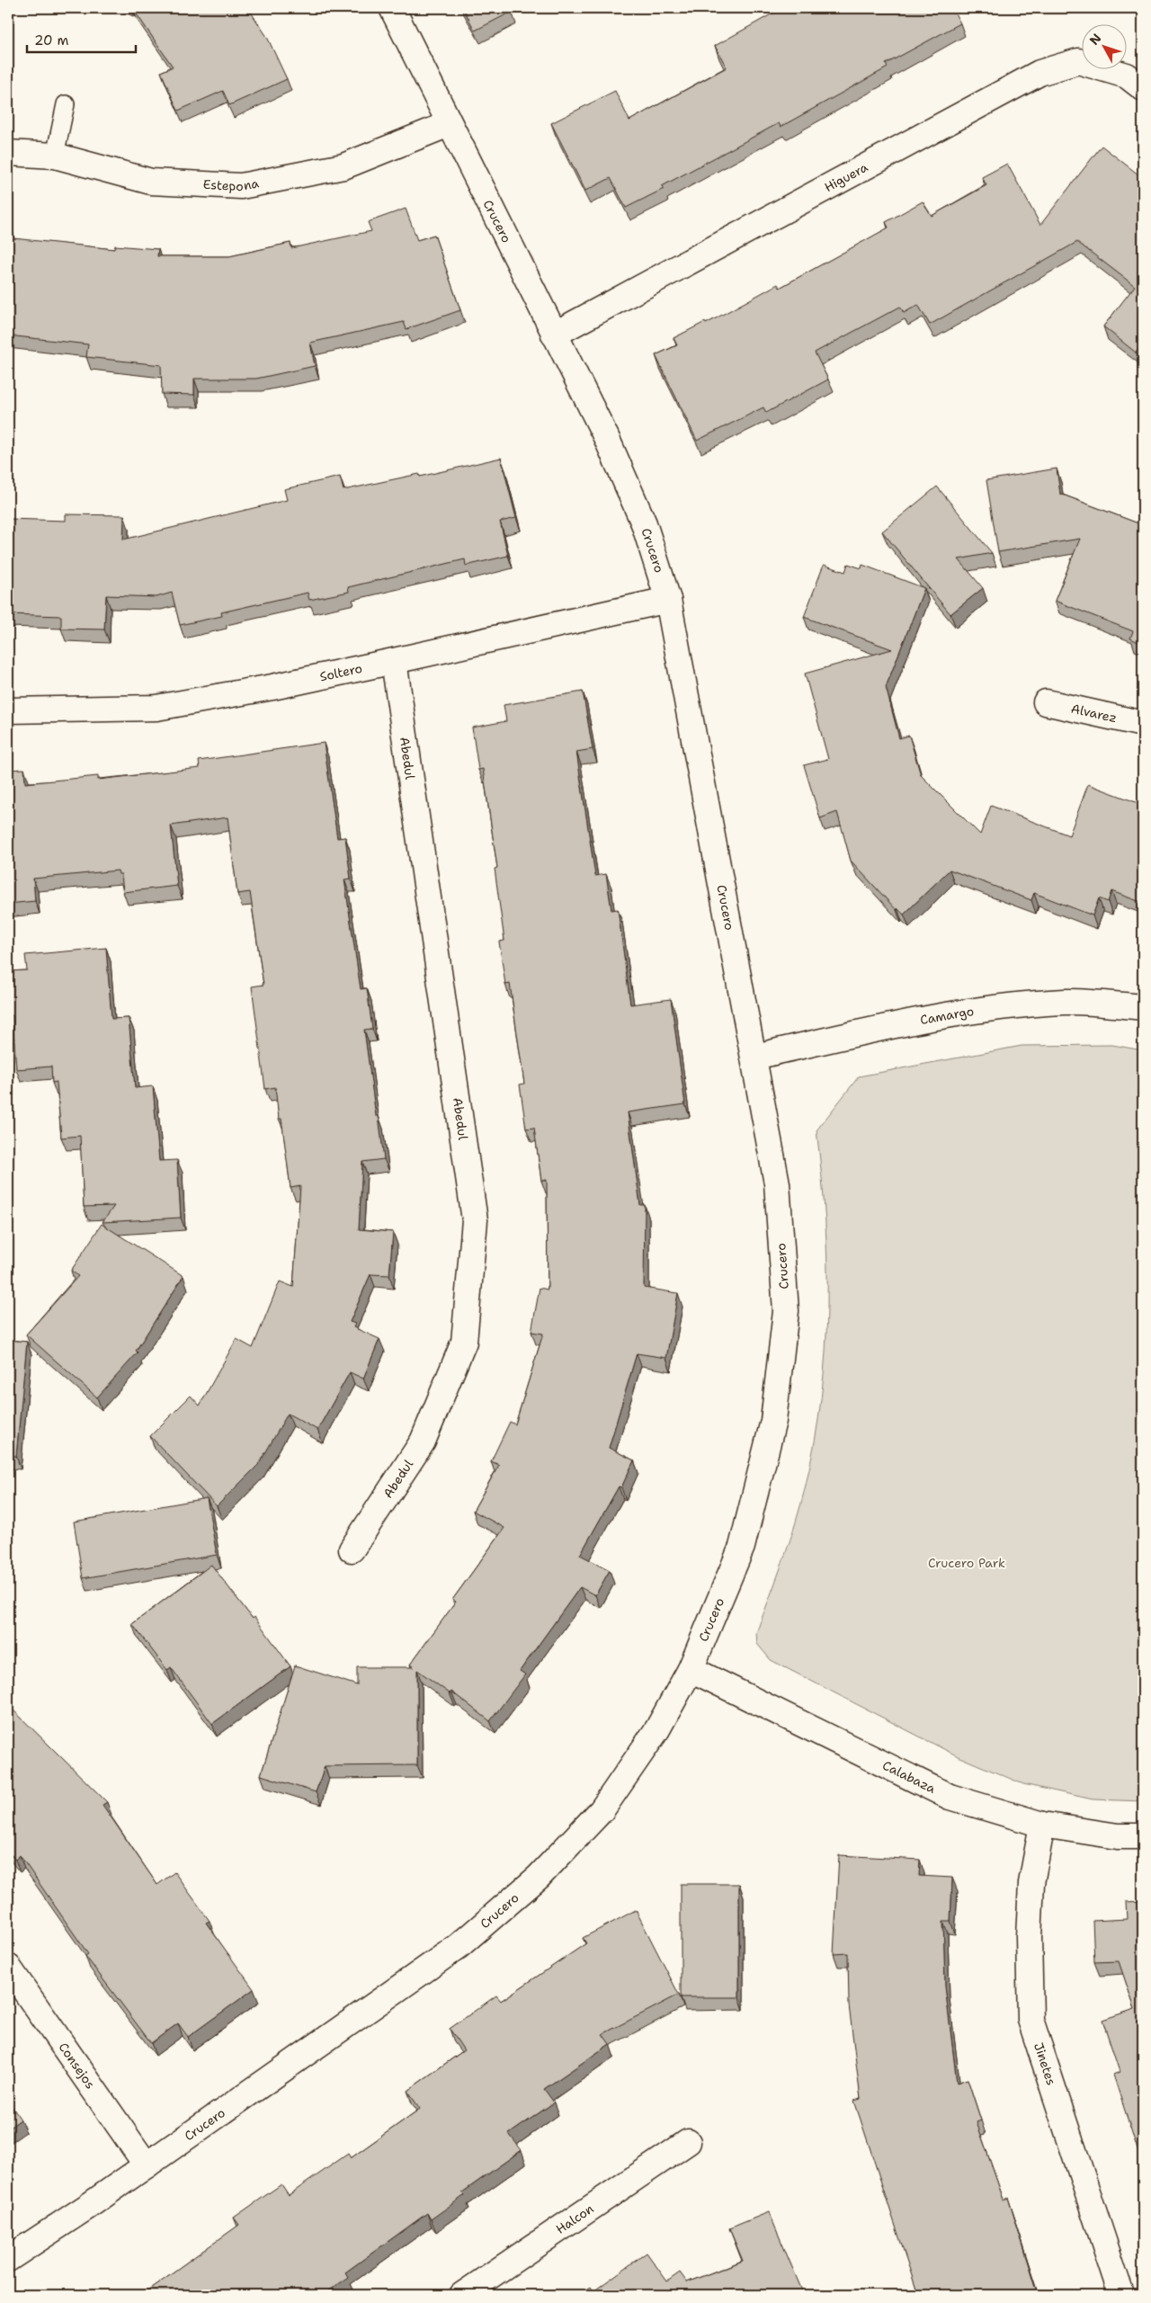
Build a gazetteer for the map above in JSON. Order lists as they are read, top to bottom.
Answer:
{
  "streets": {
    "street": [
      "Higuera",
      "Estepona",
      "Crucero",
      "Soltero",
      "Alvarez",
      "Abedul",
      "Camargo",
      "Calabaza",
      "Jinetes",
      "Consejos",
      "Halcon"
    ]
  },
  "crossings": [
    ["Higuera", "Crucero"],
    ["Estepona", "Crucero"],
    ["Crucero", "Soltero"],
    ["Crucero", "Camargo"],
    ["Crucero", "Calabaza"],
    ["Crucero", "Consejos"],
    ["Soltero", "Abedul"],
    ["Calabaza", "Jinetes"]
  ],
  "parks": ["Crucero Park"],
  "scale_bar": "20 m",
  "north": "top left"
}
